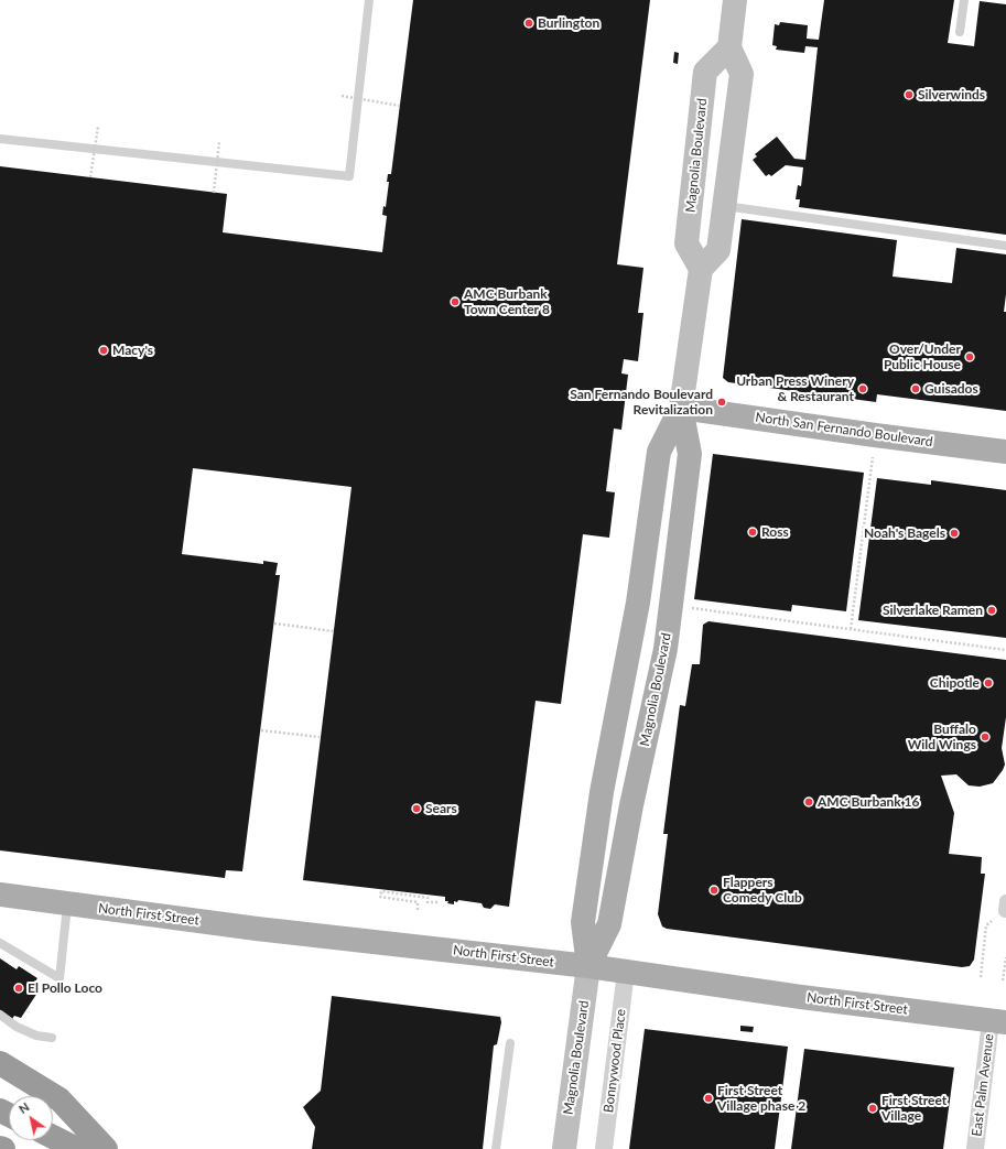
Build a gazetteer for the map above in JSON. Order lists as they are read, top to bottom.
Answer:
{
  "streets": {
    "main road": ["Magnolia Boulevard", "North San Fernando Boulevard", "North First Street"],
    "street": ["Bonnywood Place", "East Palm Avenue"]
  },
  "crossings": [
    ["Magnolia Boulevard", "North San Fernando Boulevard"],
    ["Magnolia Boulevard", "North First Street"],
    ["North First Street", "Bonnywood Place"],
    ["North First Street", "East Palm Avenue"]
  ],
  "places": [
    "Burlington",
    "Silverwinds",
    "AMC Burbank Town Center 8",
    "Macy's",
    "Over/Under Public House",
    "Urban Press Winery & Restaurant",
    "Guisados",
    "San Fernando Boulevard Revitalization",
    "Ross",
    "Noah's Bagels",
    "Silverlake Ramen",
    "Chipotle",
    "Buffalo Wild Wings",
    "AMC Burbank 16",
    "Sears",
    "Flappers Comedy Club",
    "El Pollo Loco",
    "First Street Village phase 2",
    "First Street Village"
  ],
  "north": "top left"
}
